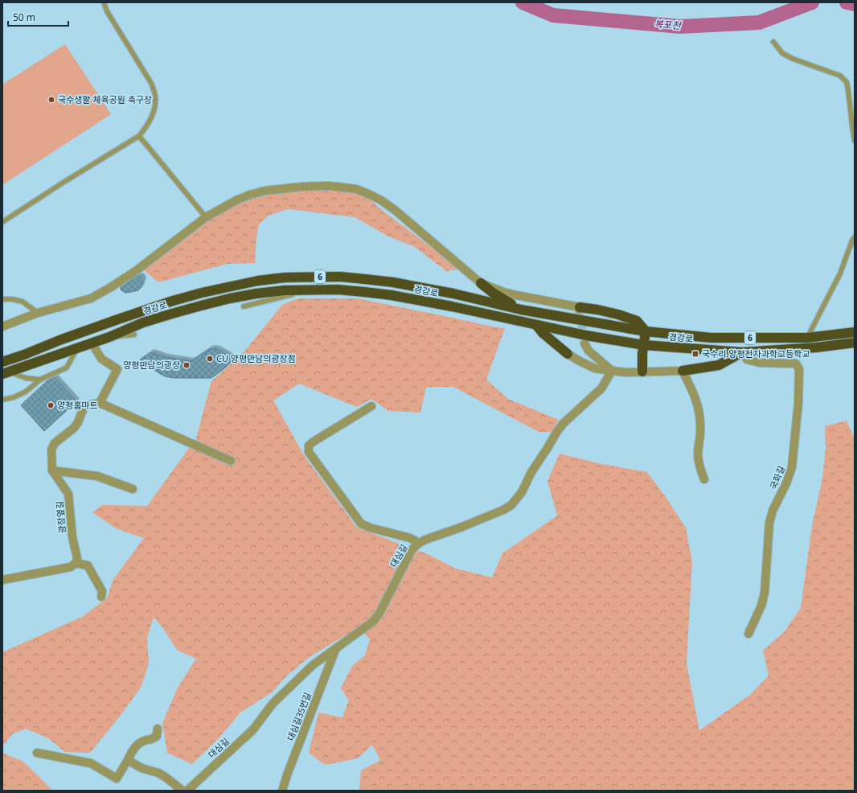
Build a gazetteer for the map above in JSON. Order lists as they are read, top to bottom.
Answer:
{
  "streets": {
    "highway": ["6", "경강로"],
    "street": [
      "국화길",
      "광장옆길",
      "대심길",
      "대심길35번길"
    ]
  },
  "crossings": [
    ["경강로", "국화길"],
    ["대심길", "대심길35번길"]
  ],
  "water": ["복포천"],
  "places": {
    "other": [
      "국수생활 체육공원 축구장",
      "CU 양평만남의광장점",
      "양평만남의광장",
      "양평홈마트"
    ],
    "transit": ["국수리.양평전자과학고등학교"]
  },
  "scale_bar": "50 m"
}
